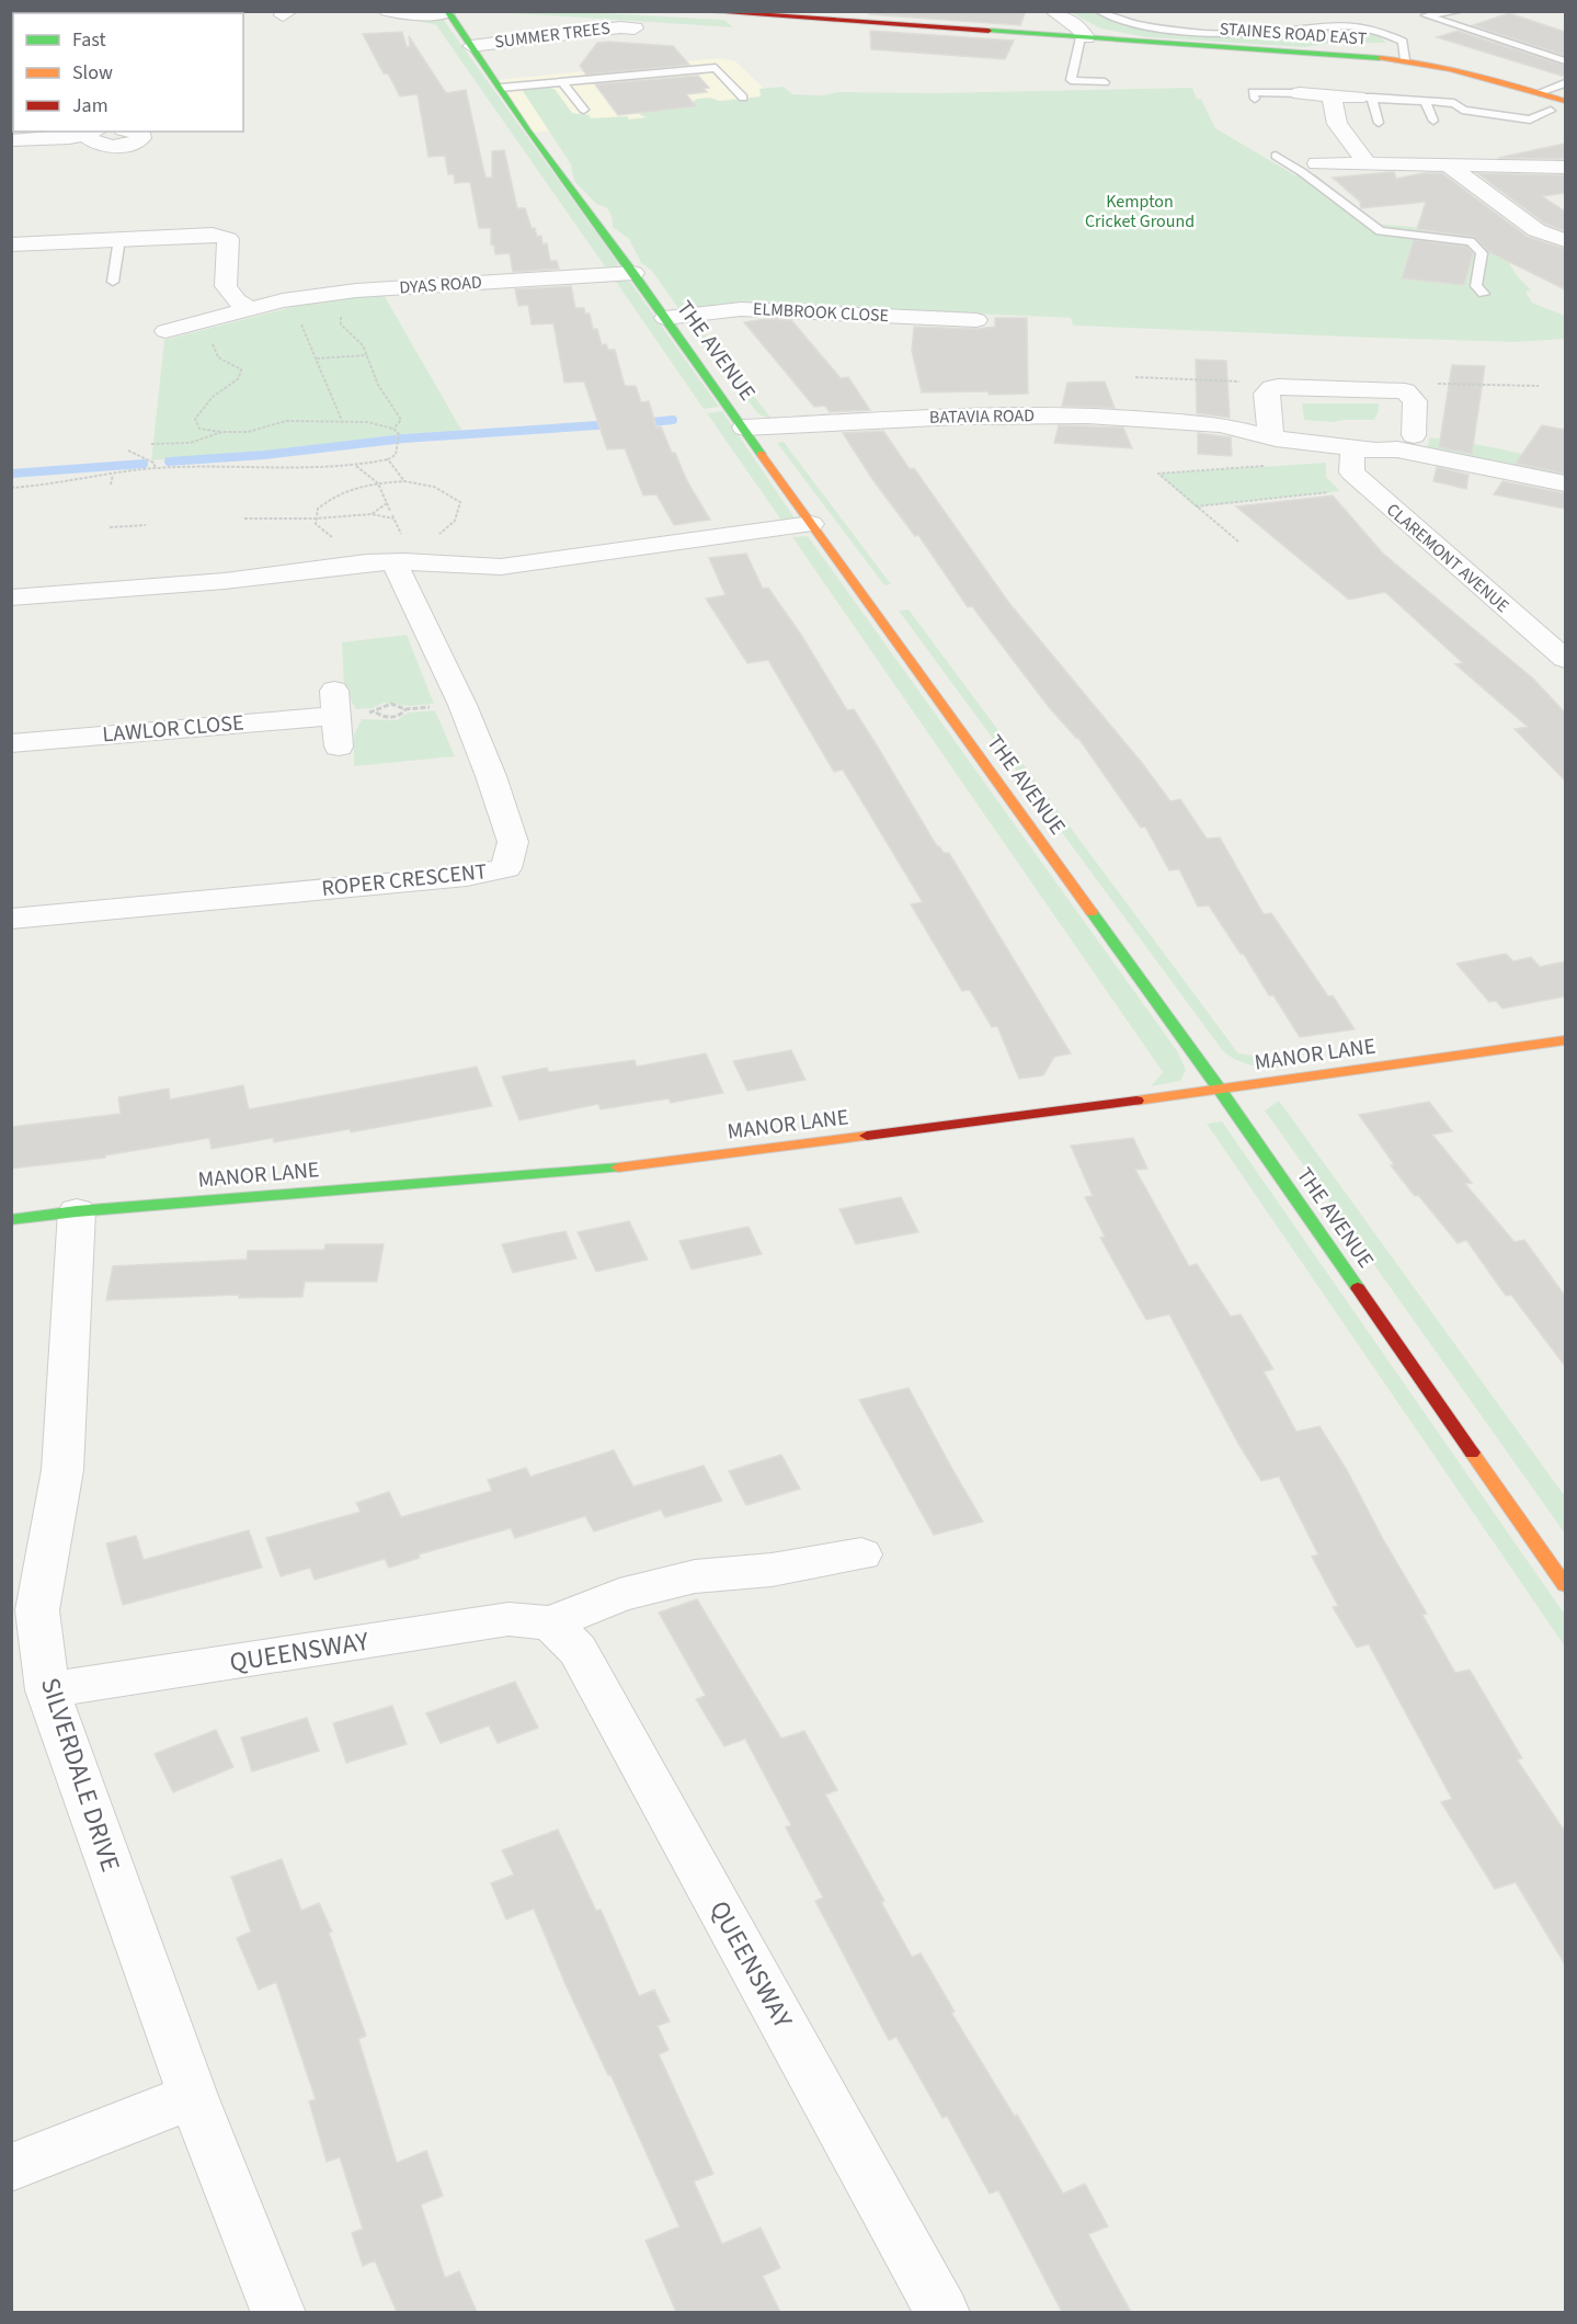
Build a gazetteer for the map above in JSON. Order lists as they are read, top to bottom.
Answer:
{
  "streets": {
    "main road": ["STAINES ROAD EAST", "THE AVENUE", "MANOR LANE"],
    "street": [
      "SUMMER TREES",
      "DYAS ROAD",
      "ELMBROOK CLOSE",
      "BATAVIA ROAD",
      "CLAREMONT AVENUE",
      "LAWLOR CLOSE",
      "ROPER CRESCENT",
      "QUEENSWAY",
      "SILVERDALE DRIVE"
    ]
  },
  "crossings": [
    ["SUMMER TREES", "THE AVENUE"],
    ["DYAS ROAD", "THE AVENUE"],
    ["ELMBROOK CLOSE", "THE AVENUE"],
    ["THE AVENUE", "BATAVIA ROAD"],
    ["THE AVENUE", "MANOR LANE"],
    ["BATAVIA ROAD", "CLAREMONT AVENUE"],
    ["MANOR LANE", "SILVERDALE DRIVE"],
    ["QUEENSWAY", "SILVERDALE DRIVE"]
  ],
  "parks": ["Kempton Cricket Ground"],
  "legend": ["Fast", "Slow", "Jam"]
}
